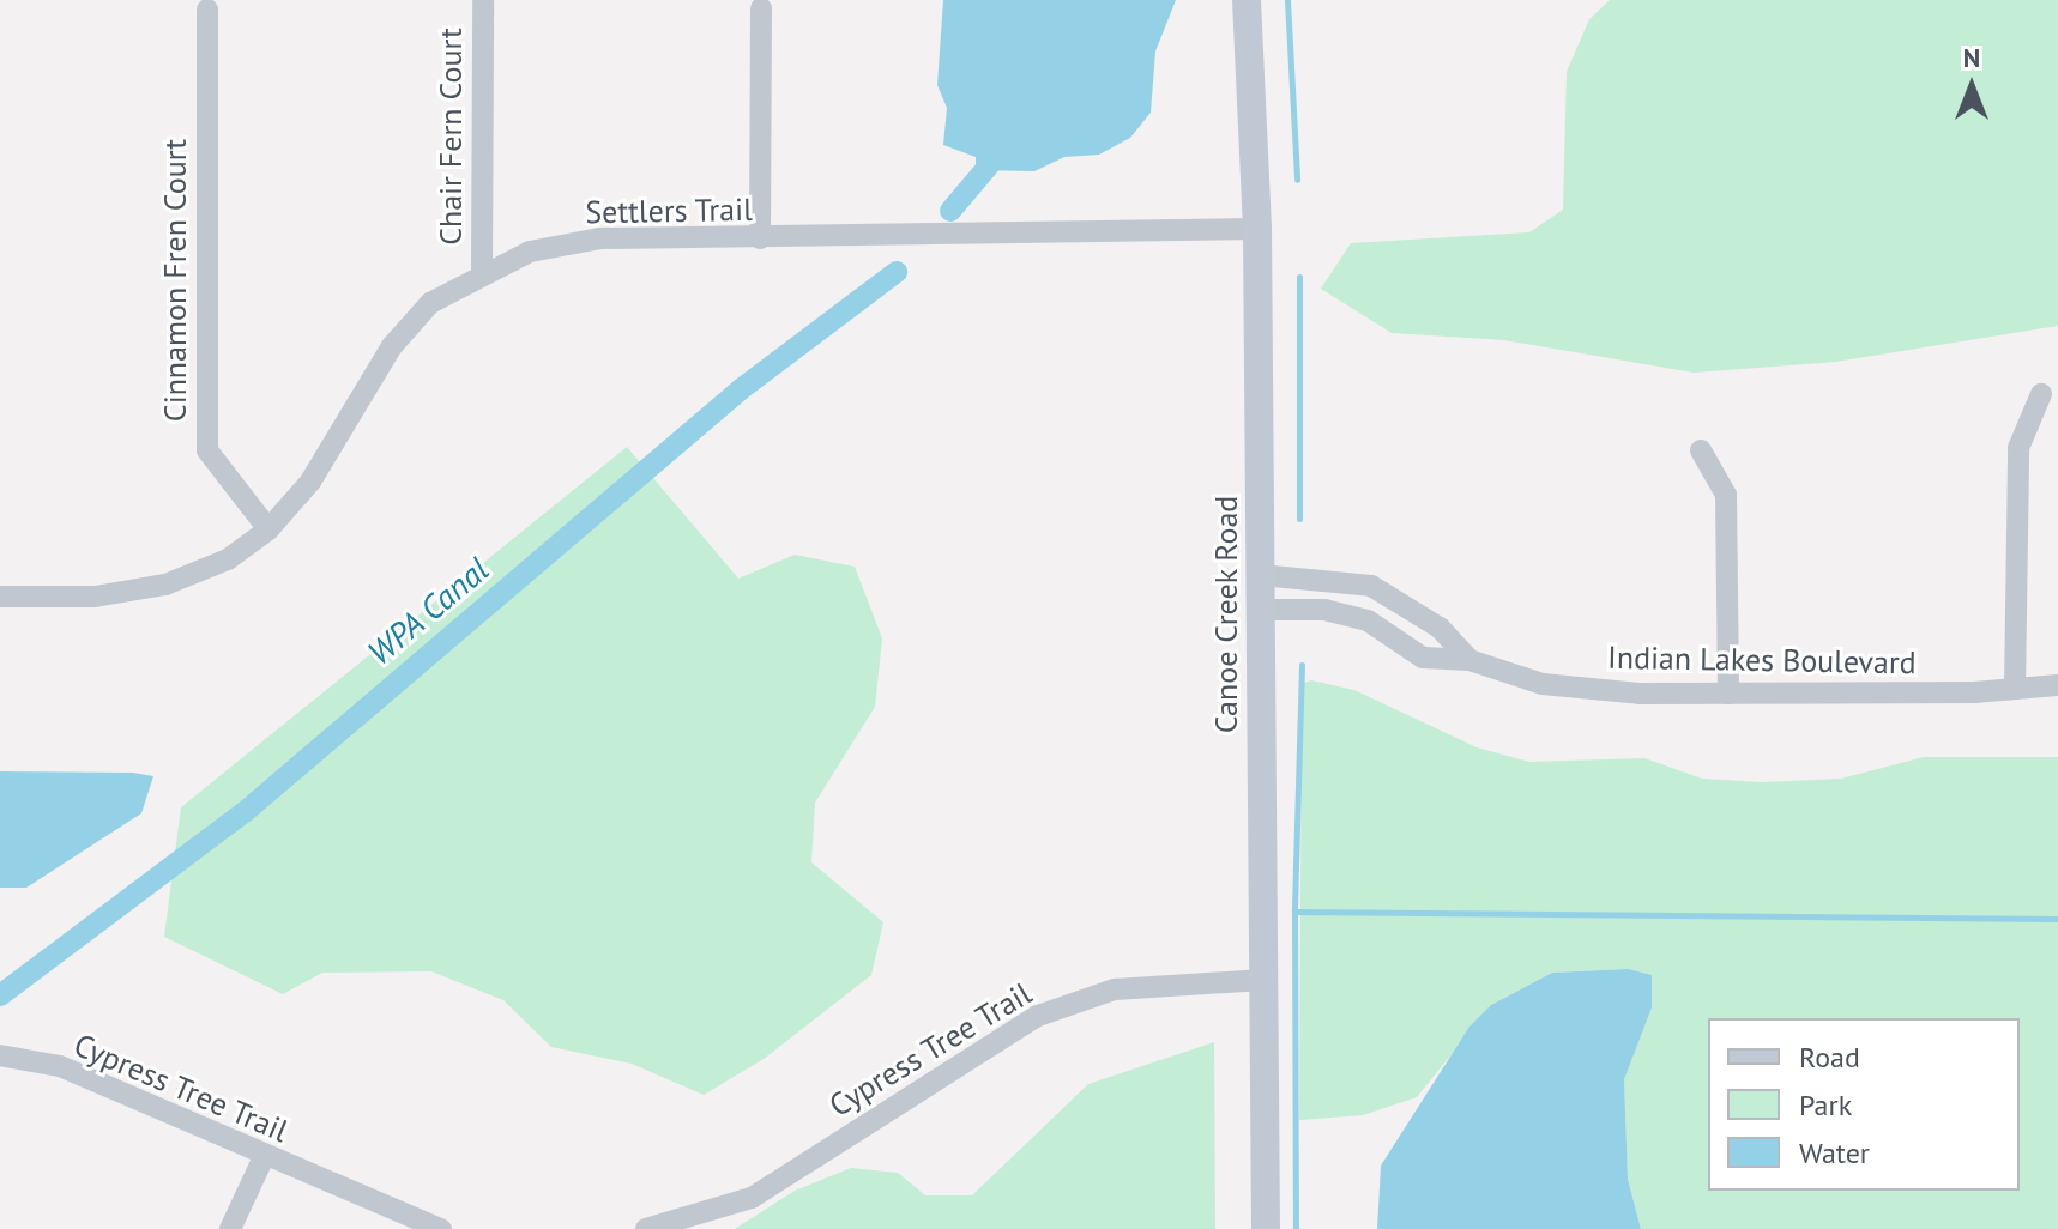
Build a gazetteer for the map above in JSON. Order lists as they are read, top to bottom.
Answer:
{
  "streets": {
    "main road": ["Canoe Creek Road"],
    "street": [
      "Chair Fern Court",
      "Settlers Trail",
      "Cinnamon Fren Court",
      "Indian Lakes Boulevard",
      "Cypress Tree Trail"
    ]
  },
  "crossings": [
    ["Chair Fern Court", "Settlers Trail"],
    ["Settlers Trail", "Cinnamon Fren Court"],
    ["Settlers Trail", "Canoe Creek Road"],
    ["Canoe Creek Road", "Indian Lakes Boulevard"],
    ["Canoe Creek Road", "Cypress Tree Trail"]
  ],
  "water": ["WPA Canal"],
  "legend": ["Road", "Park", "Water"],
  "north": "top"
}
